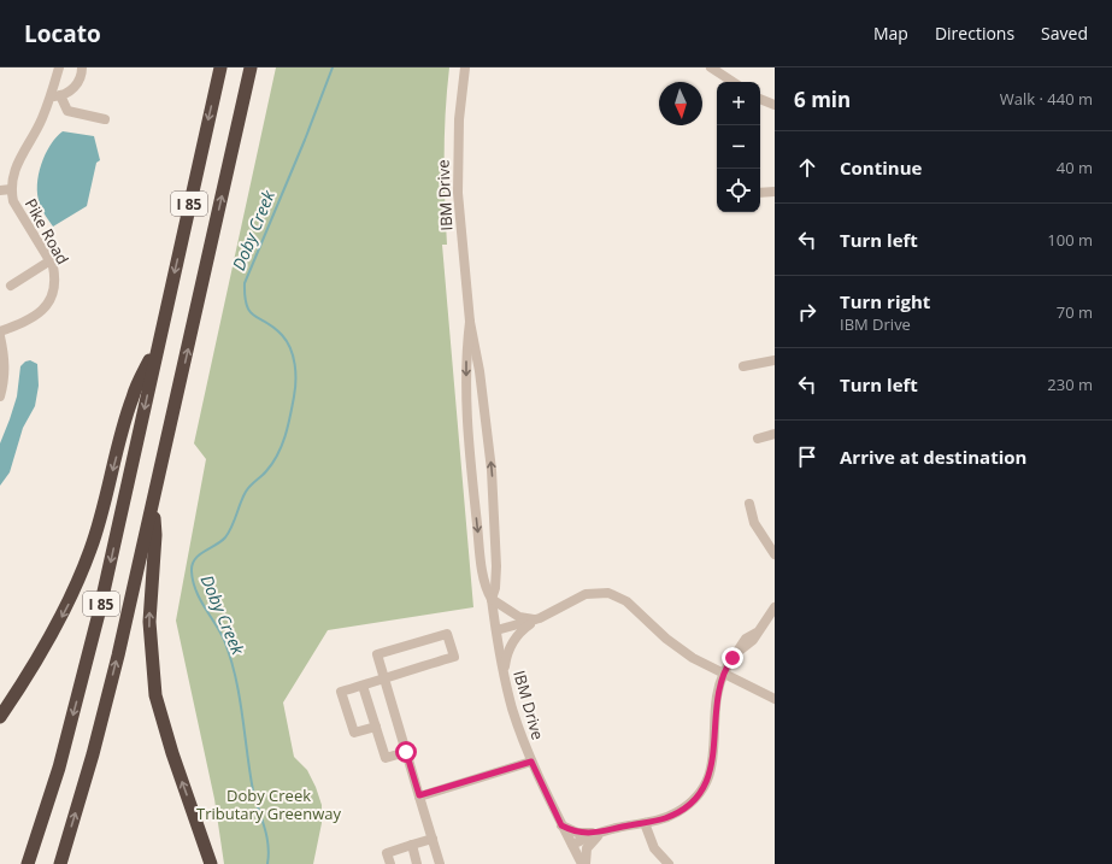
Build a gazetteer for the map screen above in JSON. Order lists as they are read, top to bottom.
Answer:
{
  "streets": {
    "highway": ["I 85"],
    "street": ["IBM Drive", "Pike Road"]
  },
  "water": ["Doby Creek"],
  "parks": ["Doby Creek Tributary Greenway"],
  "north": "bottom",
  "page": {
    "header": "Locato",
    "nav": ["Map", "Directions", "Saved"],
    "heading": ["6 min", "Walk · 440 m"],
    "map_buttons": ["+", "−"],
    "list": [
      ["Continue", "40 m"],
      ["Turn left", "100 m"],
      ["Turn right", "IBM Drive", "70 m"],
      ["Turn left", "230 m"],
      "Arrive at destination"
    ]
  }
}
